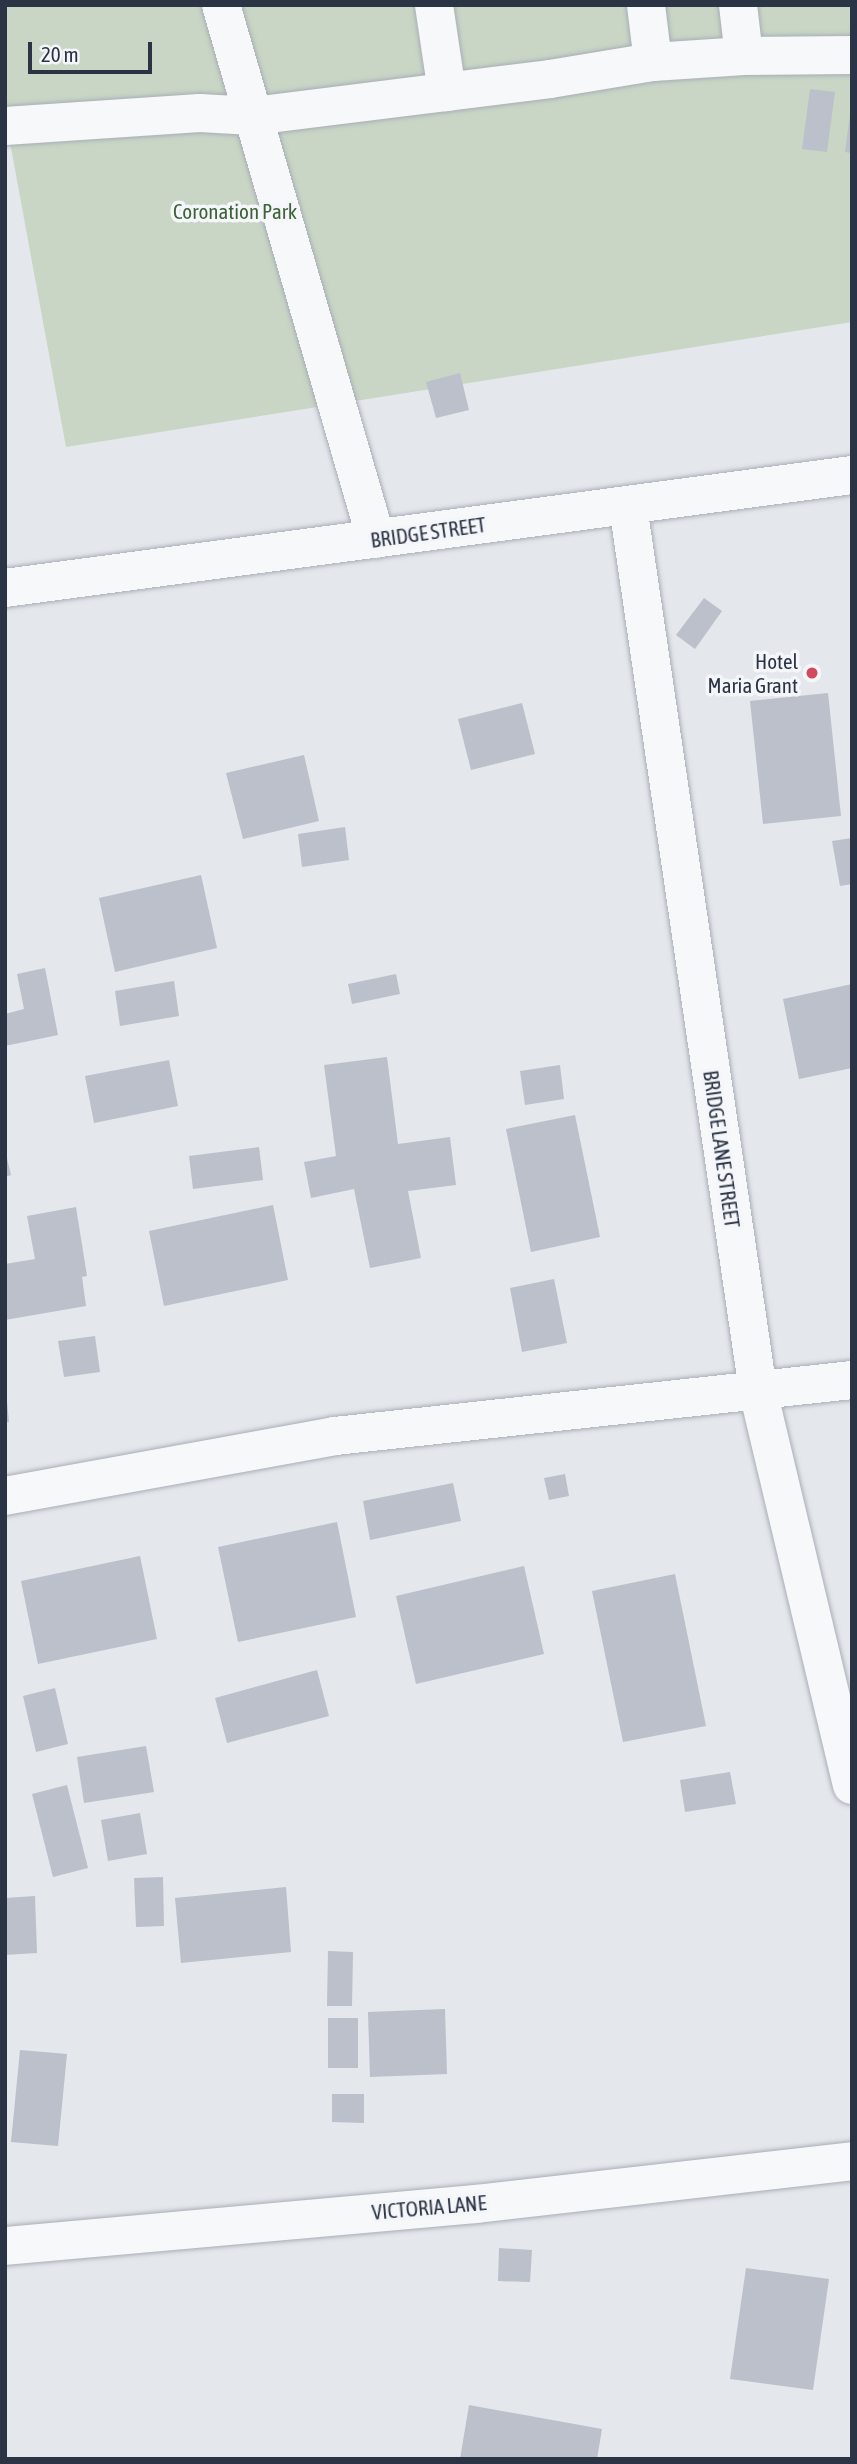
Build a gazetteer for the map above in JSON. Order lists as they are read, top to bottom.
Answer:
{
  "streets": {
    "street": ["BRIDGE STREET", "BRIDGE LANE STREET", "VICTORIA LANE"]
  },
  "crossings": [
    ["BRIDGE STREET", "BRIDGE LANE STREET"]
  ],
  "parks": ["Coronation Park"],
  "places": ["Hotel Maria Grant"],
  "scale_bar": "20 m"
}
